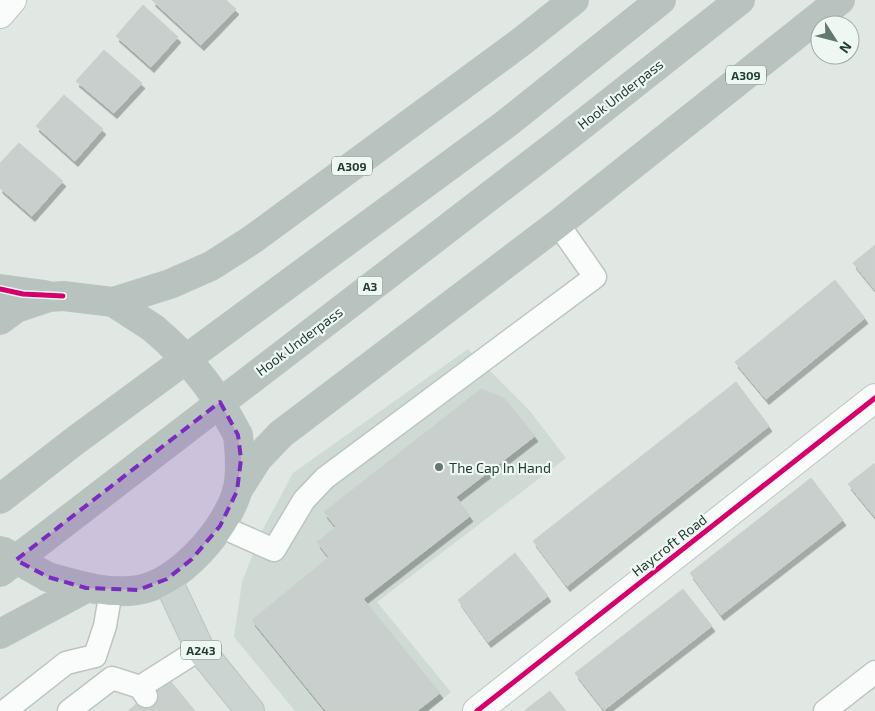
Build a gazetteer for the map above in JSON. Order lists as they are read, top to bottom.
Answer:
{
  "streets": {
    "highway": ["A309", "Hook Underpass", "A3"],
    "main road": ["A243"],
    "street": ["Haycroft Road"]
  },
  "places": ["The Cap In Hand"],
  "north": "bottom right"
}
